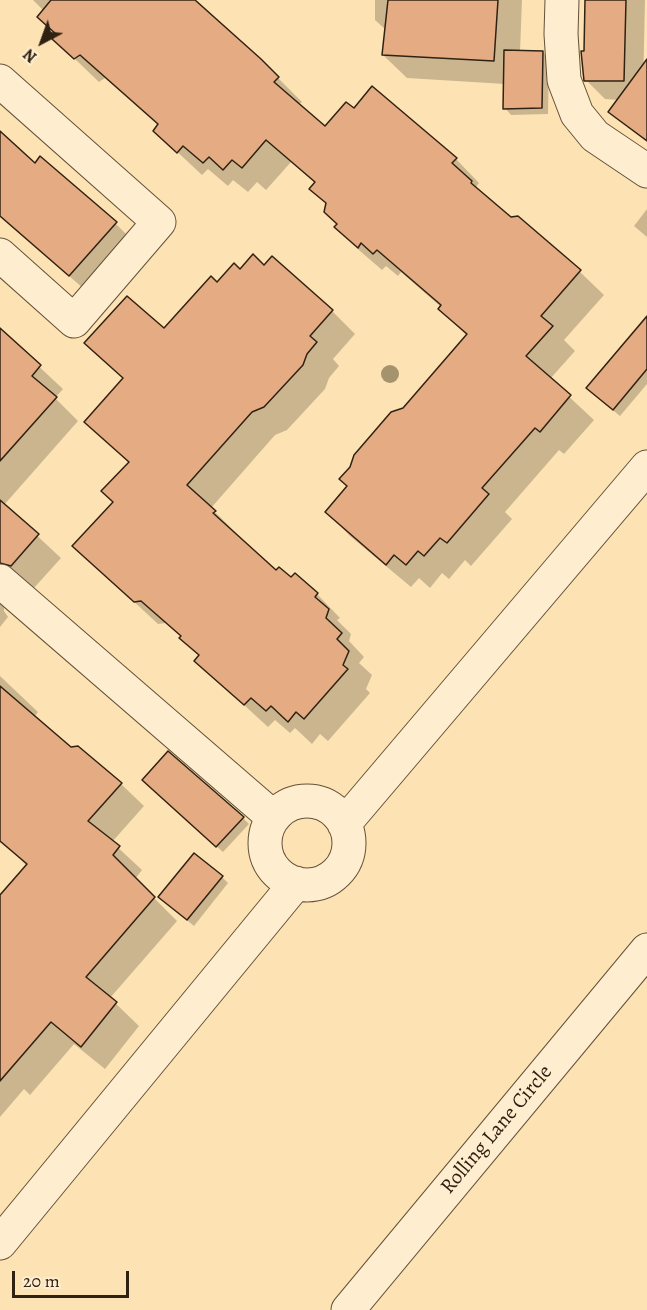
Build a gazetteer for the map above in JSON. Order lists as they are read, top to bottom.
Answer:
{
  "streets": {
    "street": ["Rolling Lane Circle"]
  },
  "scale_bar": "20 m",
  "north": "bottom left"
}
